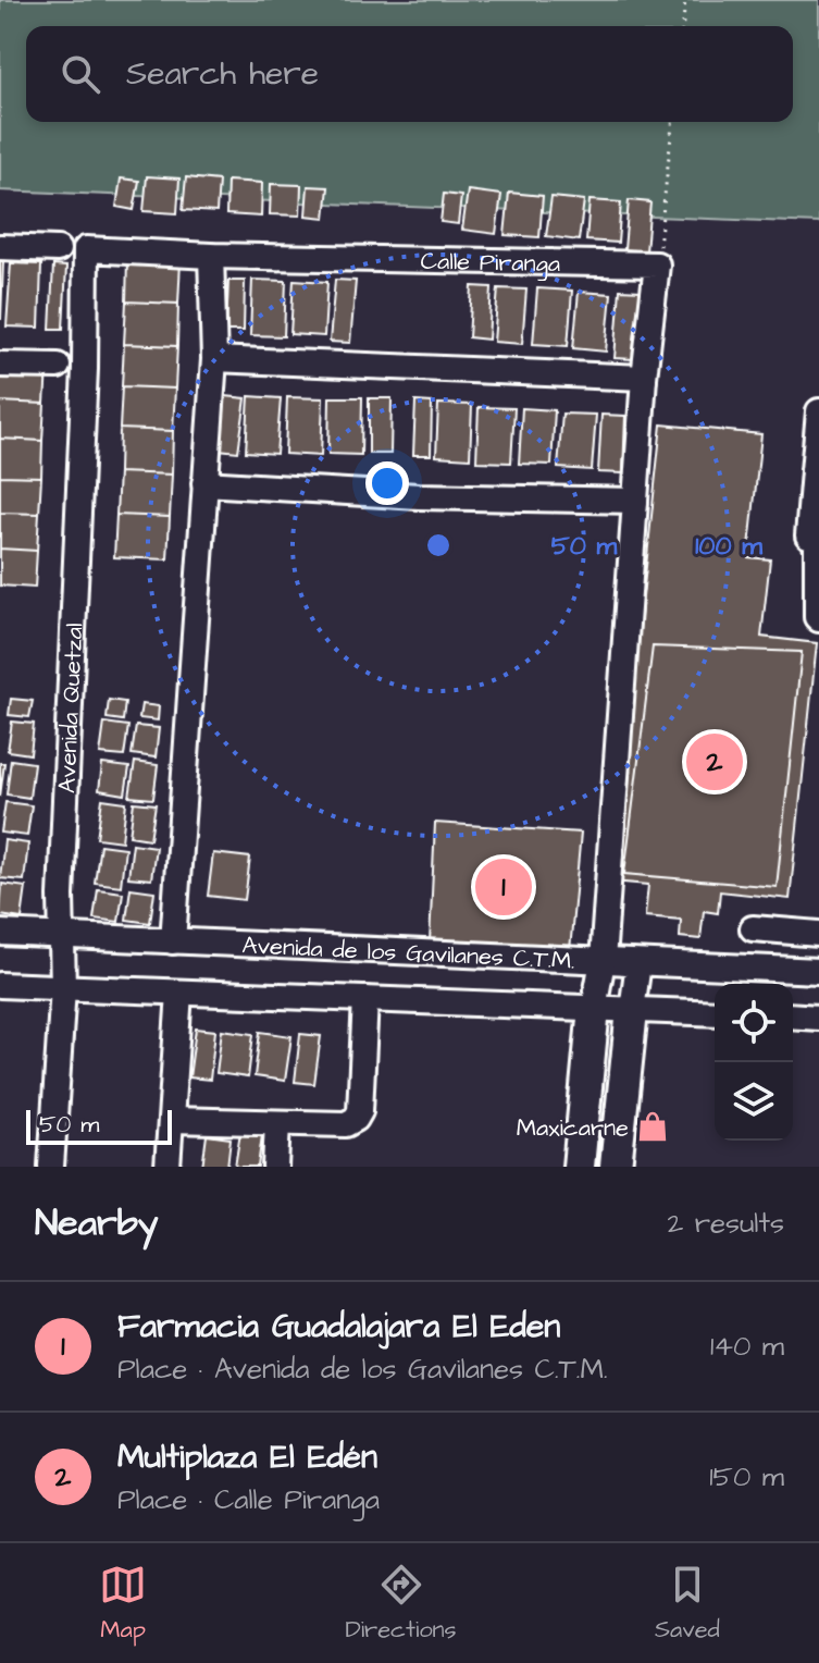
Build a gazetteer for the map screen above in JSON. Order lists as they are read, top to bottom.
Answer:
{
  "streets": {
    "street": ["Calle Piranga", "Avenida Quetzal", "Avenida de los Gavilanes C.T.M."]
  },
  "crossings": [
    ["Calle Piranga", "Avenida Quetzal"],
    ["Avenida Quetzal", "Avenida de los Gavilanes C.T.M."]
  ],
  "places": {
    "shop": ["Maxicarne"]
  },
  "scale_bar": "50 m",
  "page": {
    "search": "Search here",
    "pins": ["2", "1"],
    "scale": "50 m",
    "heading": ["Nearby", "2 results"],
    "list": [
      {
        "mark": "1",
        "name": "Farmacia Guadalajara El Eden",
        "note": "Place · Avenida de los Gavilanes C.T.M.",
        "value": "140 m"
      },
      {
        "mark": "2",
        "name": "Multiplaza El Edén",
        "note": "Place · Calle Piranga",
        "value": "150 m"
      }
    ],
    "nav": ["Map", "Directions", "Saved"]
  },
  "rings": ["50 m", "100 m"]
}
